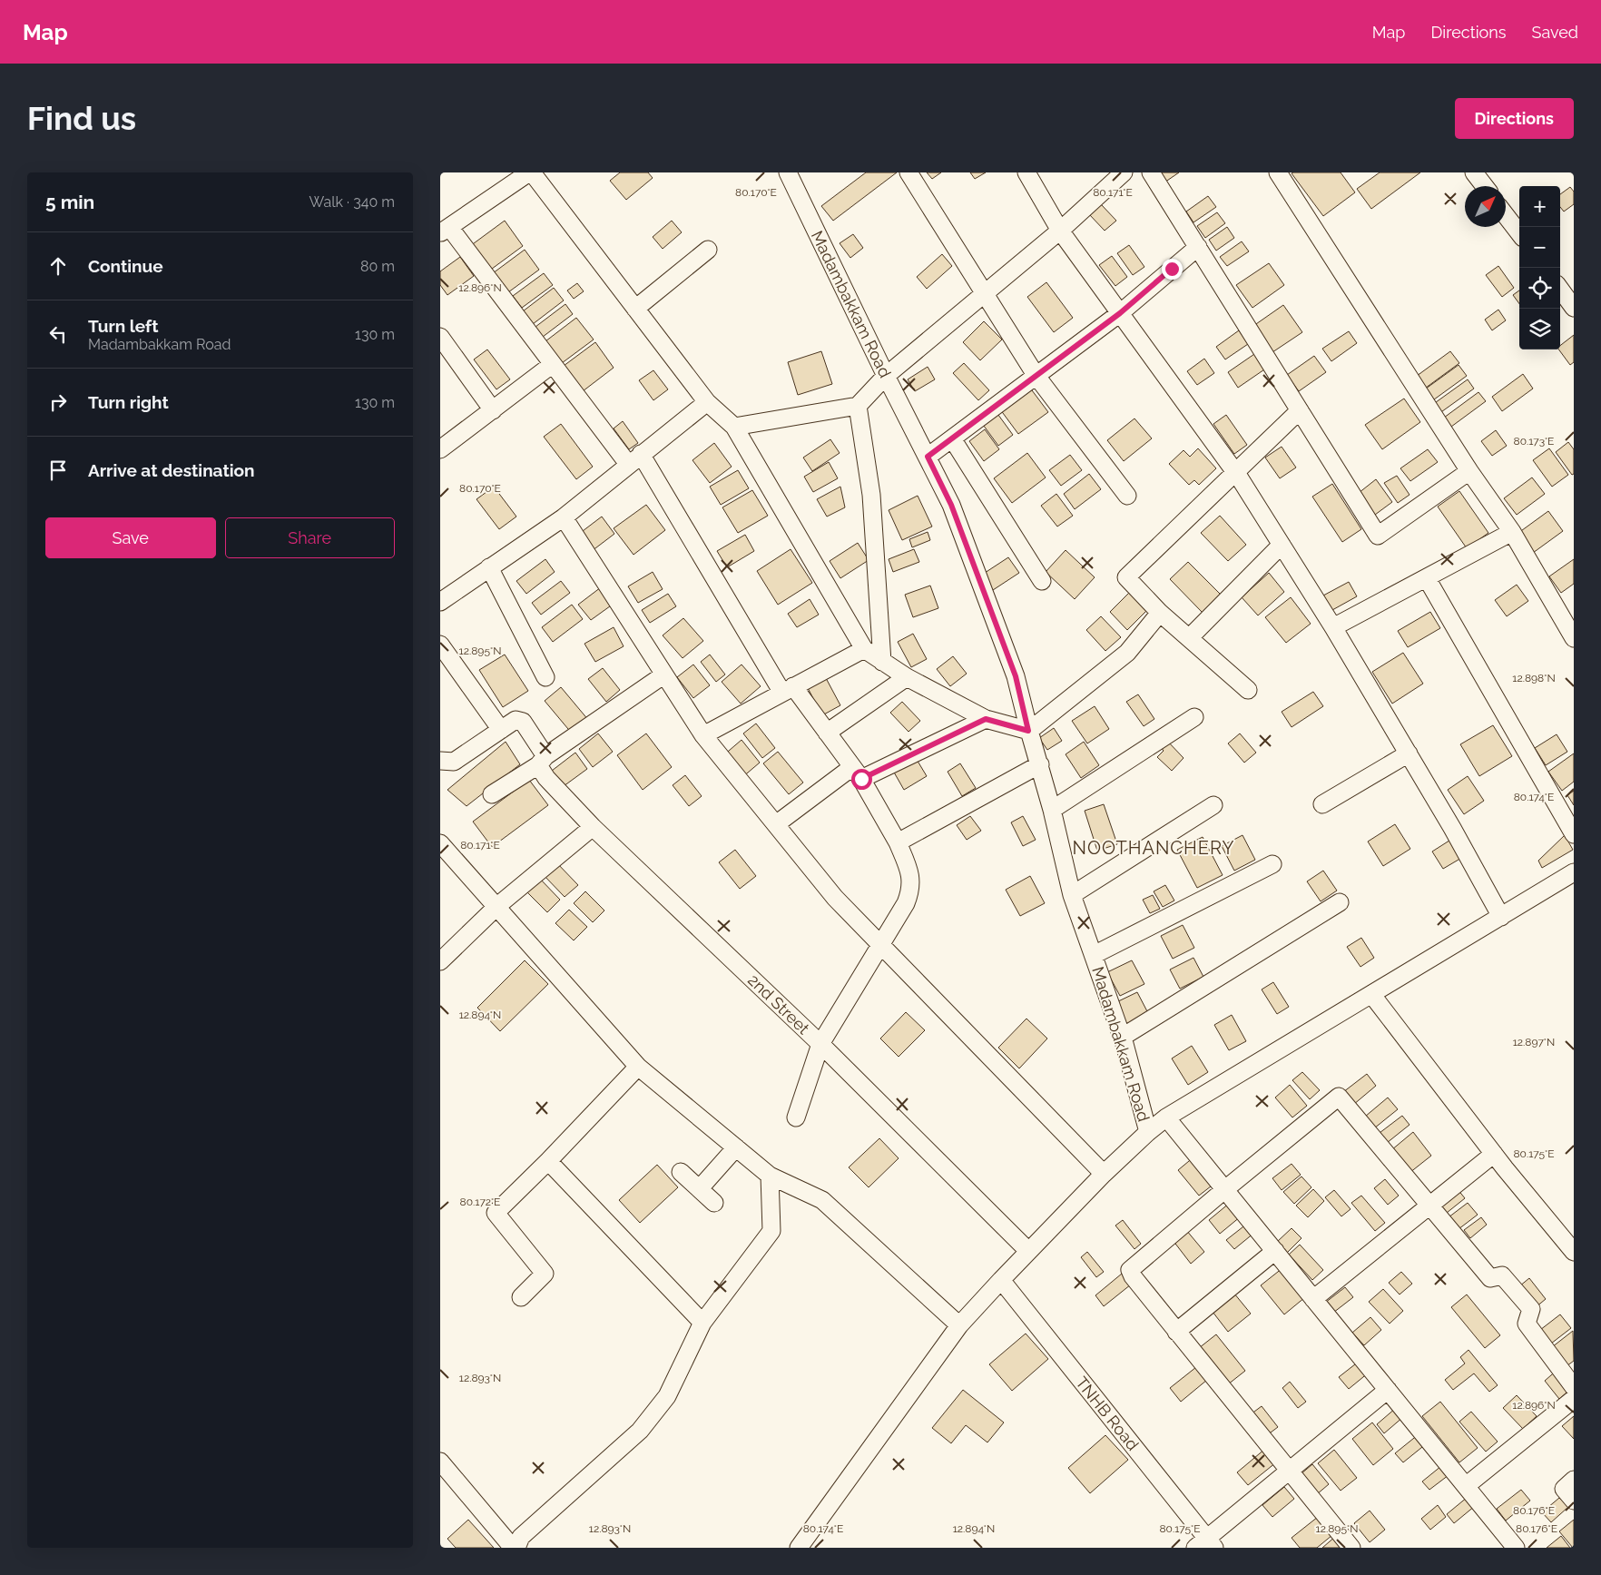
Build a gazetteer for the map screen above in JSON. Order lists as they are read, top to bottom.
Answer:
{
  "streets": {
    "street": ["Madambakkam Road", "2nd Street", "TNHB Road"]
  },
  "districts": ["NOOTHANCHERY"],
  "north": "top right",
  "page": {
    "header": "Map",
    "nav": ["Map", "Directions", "Saved"],
    "buttons": [
      "Directions",
      ["Save", "Share"]
    ],
    "title": "Find us",
    "heading": ["5 min", "Walk · 340 m"],
    "map_buttons": ["+", "−"],
    "list": [
      ["Continue", "80 m"],
      ["Turn left", "Madambakkam Road", "130 m"],
      ["Turn right", "130 m"],
      "Arrive at destination"
    ]
  },
  "coordinates": [
    "80.170°E",
    "80.171°E",
    "12.896°N",
    "80.173°E",
    "12.895°N",
    "12.898°N",
    "80.174°E",
    "12.894°N",
    "12.897°N",
    "80.175°E",
    "80.172°E",
    "12.893°N",
    "80.176°E"
  ]
}
